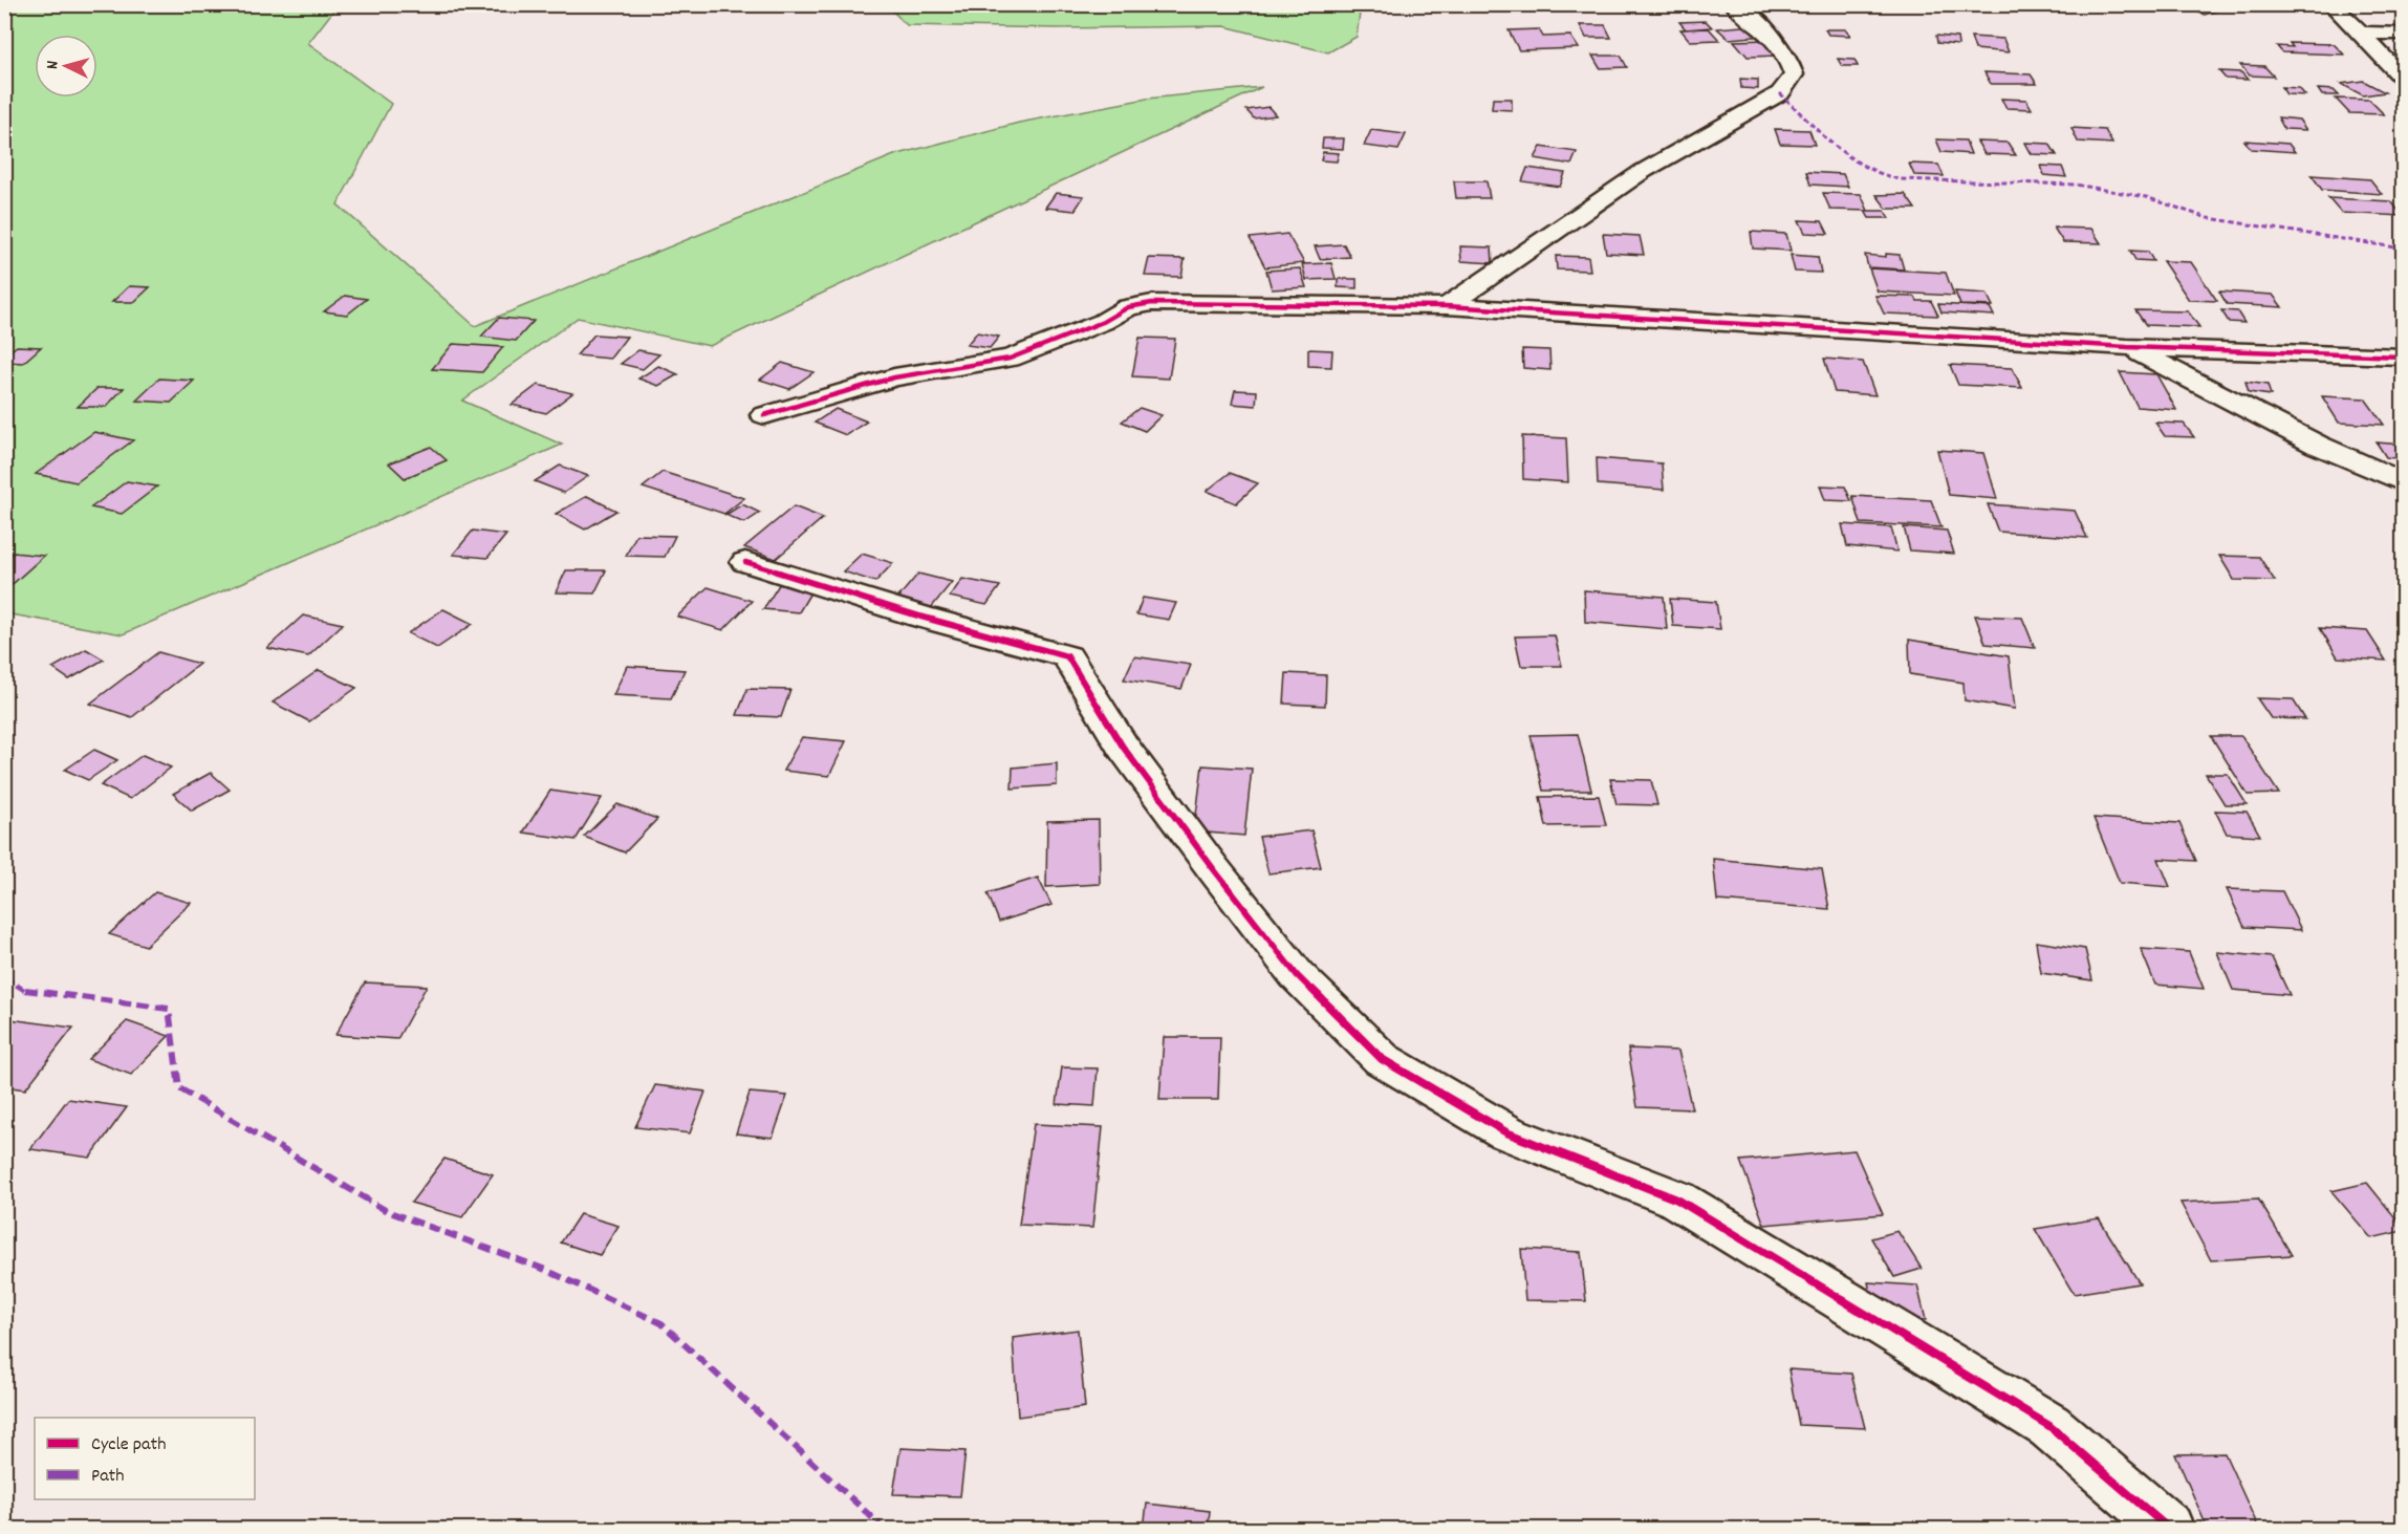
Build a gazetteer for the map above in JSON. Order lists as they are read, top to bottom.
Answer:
{
  "legend": ["Cycle path", "Path"],
  "north": "left"
}
